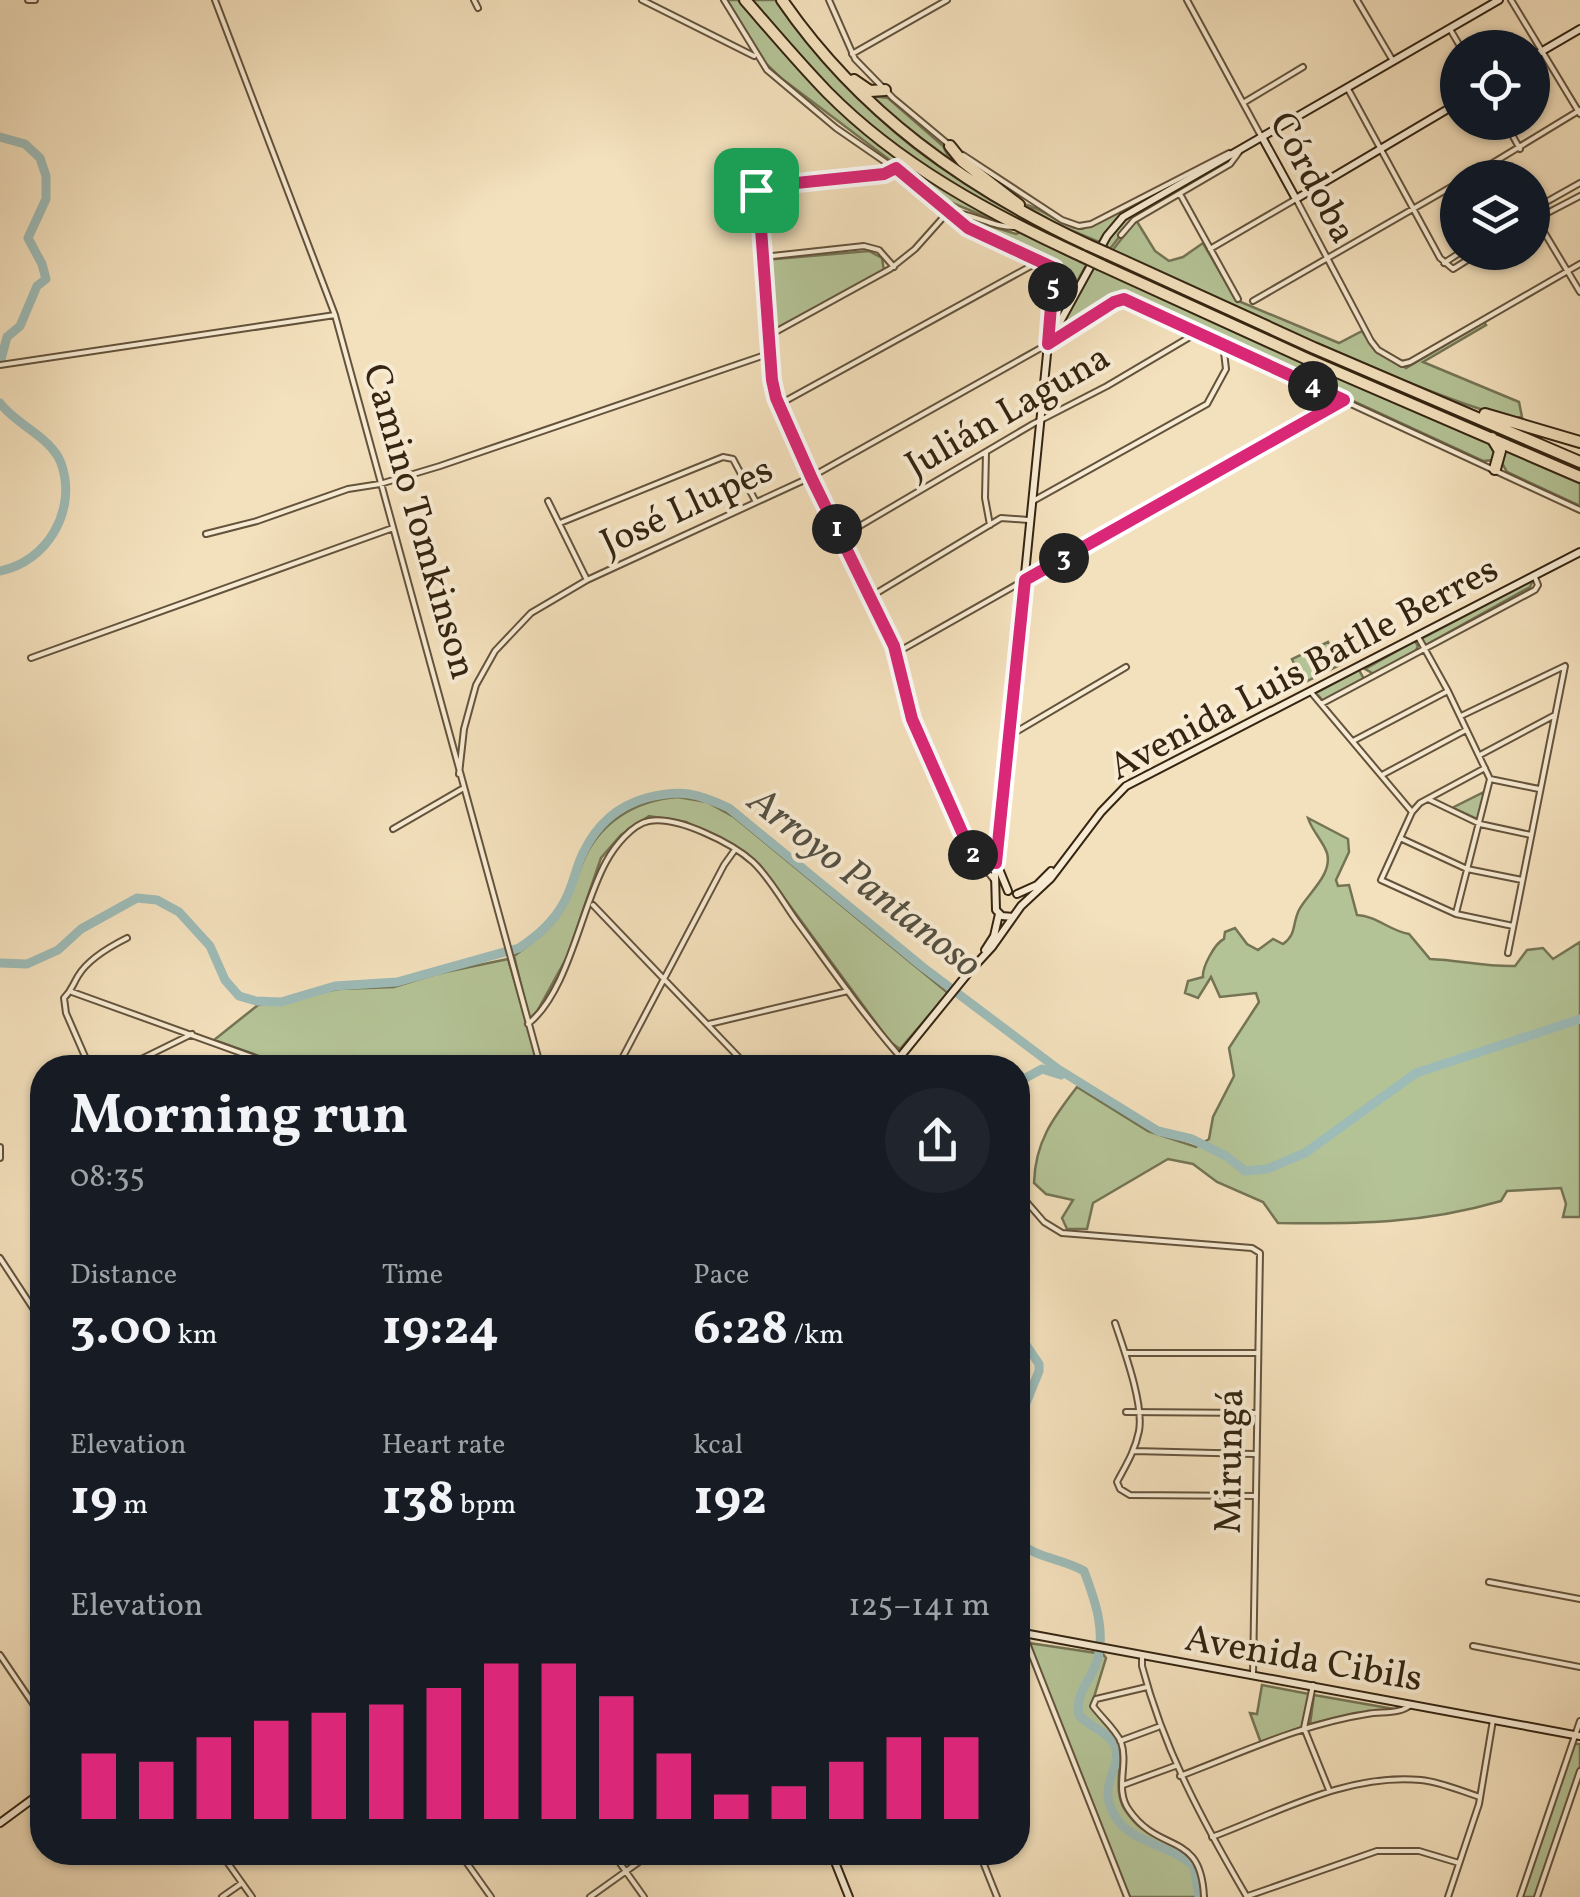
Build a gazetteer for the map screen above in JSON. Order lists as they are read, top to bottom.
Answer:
{
  "streets": {
    "street": [
      "Córdoba",
      "Julián Laguna",
      "José Llupes",
      "Camino Tomkinson",
      "Avenida Luis Batlle Berres",
      "Mirungá",
      "Avenida Cibils"
    ]
  },
  "crossings": [
    ["Julián Laguna", "José Llupes"],
    ["José Llupes", "Camino Tomkinson"],
    ["Mirungá", "Avenida Cibils"]
  ],
  "water": ["Arroyo Pantanoso"],
  "page": {
    "pins": [
      "5",
      "4",
      "1",
      "3",
      "2"
    ],
    "heading": ["Morning run", "08:35"],
    "stats": [
      ["Distance", "3.00 km"],
      ["Time", "19:24"],
      ["Pace", "6:28 /km"],
      ["Elevation", "19 m"],
      ["Heart rate", "138 bpm"],
      ["kcal", "192"]
    ],
    "chart": ["Elevation", "125–141 m"]
  }
}
